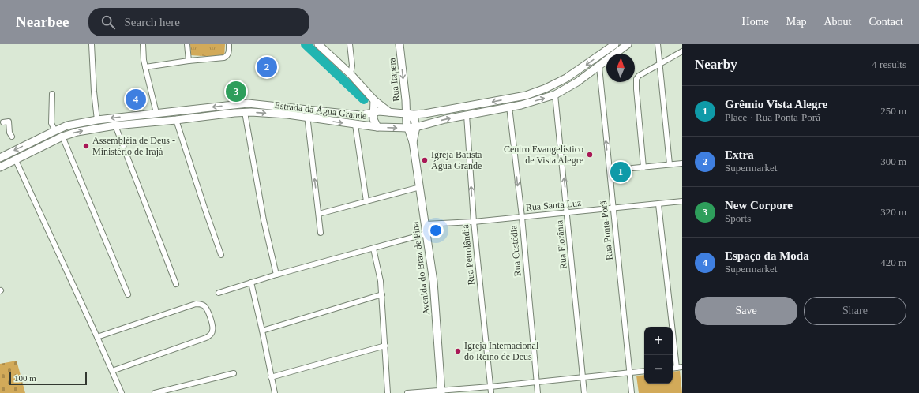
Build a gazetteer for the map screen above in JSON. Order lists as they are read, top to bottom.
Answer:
{
  "streets": {
    "main road": ["Rua Itapera", "Estrada da Água Grande", "Avenida do Braz de Pina"],
    "street": [
      "Rua Santa Luz",
      "Rua Ponta-Porã",
      "Rua Florânia",
      "Rua Custódia",
      "Rua Petrolândia"
    ]
  },
  "crossings": [
    ["Rua Itapera", "Estrada da Água Grande"],
    ["Rua Itapera", "Avenida do Braz de Pina"],
    ["Estrada da Água Grande", "Rua Ponta-Porã"],
    ["Estrada da Água Grande", "Rua Florânia"],
    ["Estrada da Água Grande", "Rua Custódia"],
    ["Estrada da Água Grande", "Rua Petrolândia"],
    ["Estrada da Água Grande", "Avenida do Braz de Pina"],
    ["Rua Santa Luz", "Rua Ponta-Porã"],
    ["Rua Santa Luz", "Rua Florânia"],
    ["Rua Santa Luz", "Rua Custódia"],
    ["Rua Santa Luz", "Rua Petrolândia"],
    ["Rua Santa Luz", "Avenida do Braz de Pina"]
  ],
  "one_way": [
    "Rua Itapera",
    "Rua Ponta-Porã",
    "Rua Florânia",
    "Rua Custódia",
    "Rua Petrolândia"
  ],
  "places": [
    "Assembléia de Deus - Ministério de Irajá",
    "Centro Evangelístico de Vista Alegre",
    "Igreja Batista Água Grande",
    "Igreja Internacional do Reino de Deus"
  ],
  "scale_bar": "100 m",
  "north": "top",
  "page": {
    "header": "Nearbee",
    "search": "Search here",
    "nav": [
      "Home",
      "Map",
      "About",
      "Contact"
    ],
    "heading": ["Nearby", "4 results"],
    "pins": [
      "2",
      "3",
      "4",
      "1"
    ],
    "list": [
      {
        "mark": "1",
        "name": "Grêmio Vista Alegre",
        "note": "Place · Rua Ponta-Porã",
        "value": "250 m"
      },
      {
        "mark": "2",
        "name": "Extra",
        "note": "Supermarket",
        "value": "300 m"
      },
      {
        "mark": "3",
        "name": "New Corpore",
        "note": "Sports",
        "value": "320 m"
      },
      {
        "mark": "4",
        "name": "Espaço da Moda",
        "note": "Supermarket",
        "value": "420 m"
      }
    ],
    "buttons": ["Save", "Share"],
    "map_buttons": ["+", "−"],
    "scale": "100 m"
  }
}
